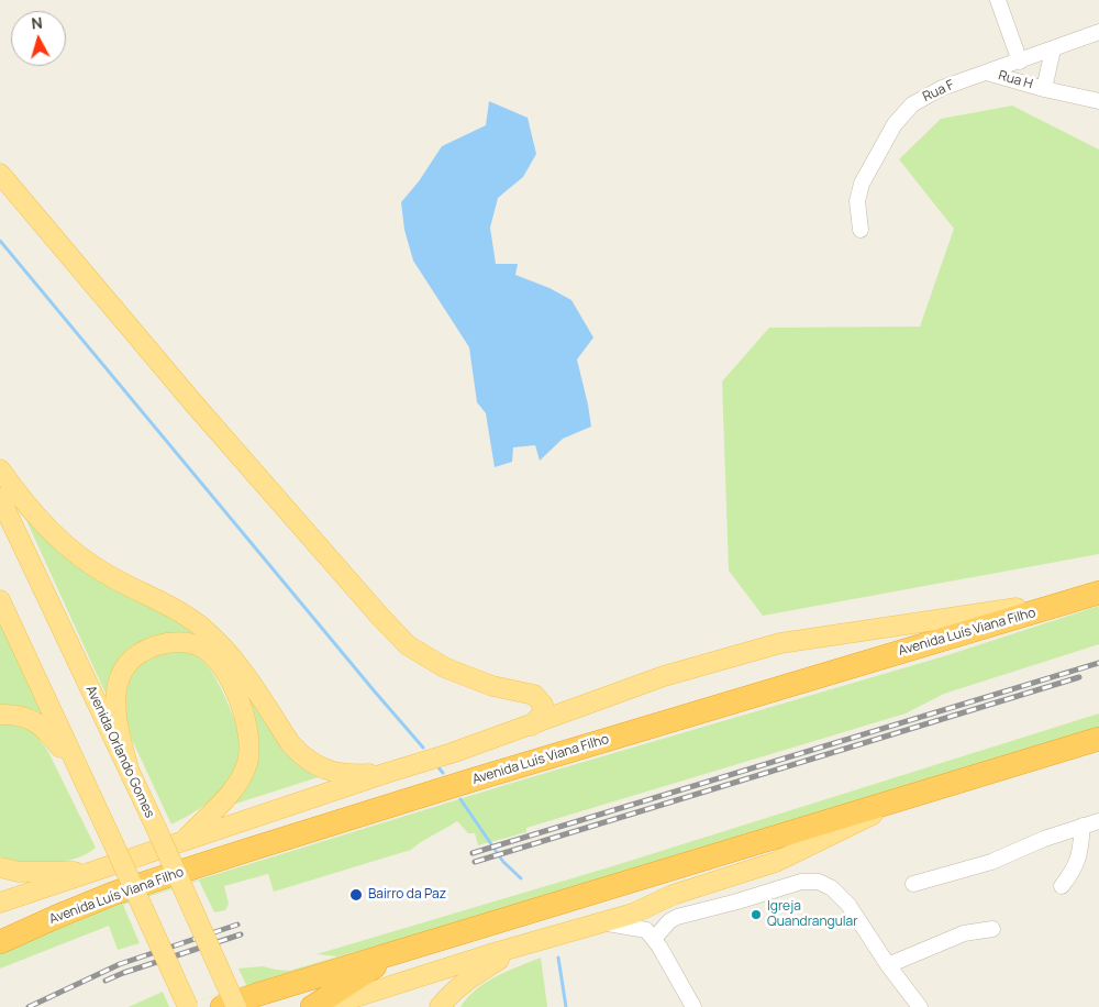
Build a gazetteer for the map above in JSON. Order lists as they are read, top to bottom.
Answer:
{
  "streets": {
    "highway": ["Avenida Luís Viana Filho"],
    "main road": ["Avenida Orlando Gomes"],
    "street": ["Rua H", "Rua F"]
  },
  "crossings": [
    ["Rua H", "Rua F"]
  ],
  "places": ["Bairro da Paz", "Igreja Quandrangular"],
  "north": "top"
}
